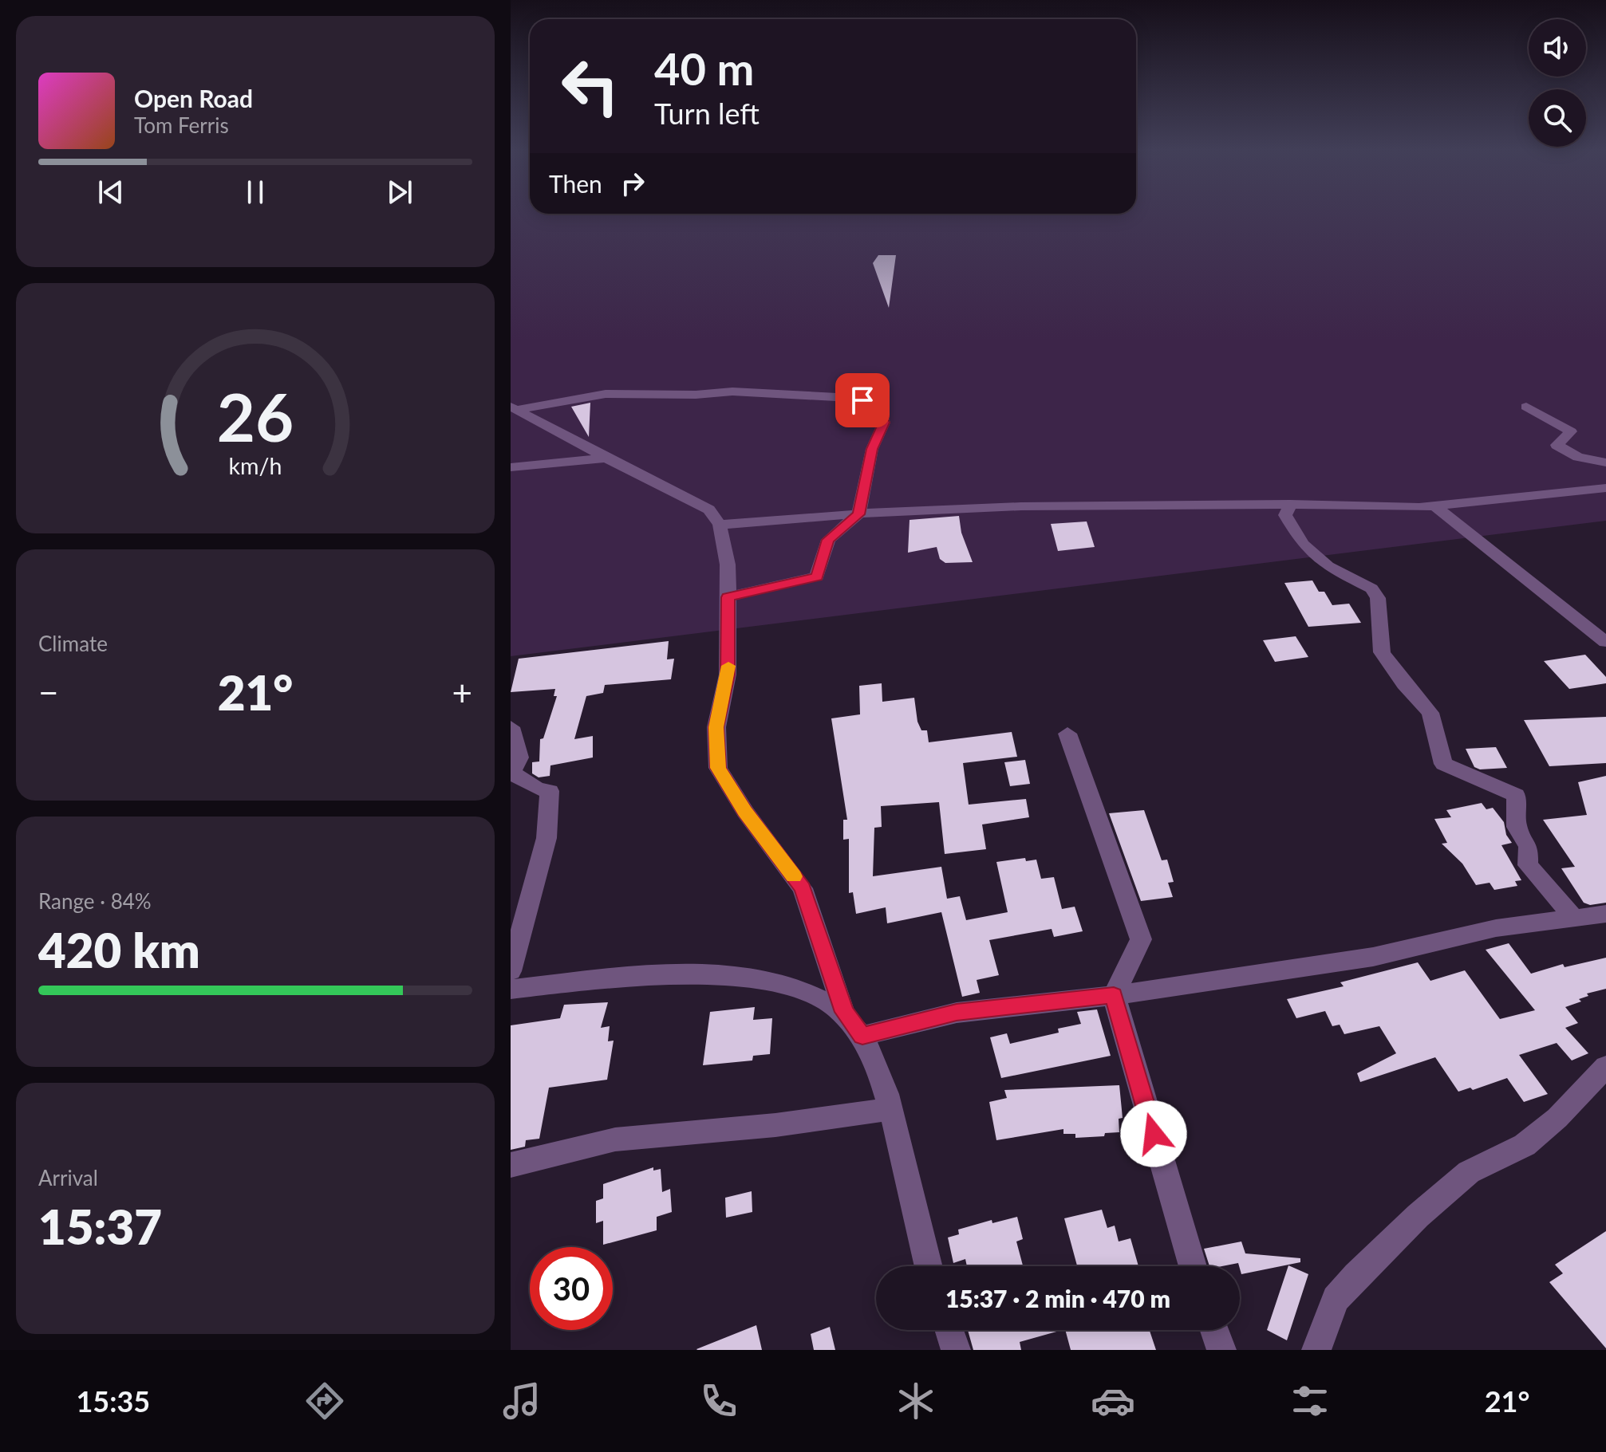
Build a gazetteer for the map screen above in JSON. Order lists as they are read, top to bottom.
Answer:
{
  "page": {
    "turn": ["40 m", "Turn left"],
    "song": ["Open Road", "Tom Ferris"],
    "then": "Then",
    "tile": [
      "Climate",
      ["Range · 84%", "420 km"],
      ["Arrival", "15:37"]
    ],
    "heat": ["−", "21°", "+"],
    "limit": "30",
    "trip": "15:37 · 2 min · 470 m",
    "tabs": ["15:35", "21°"],
    "gauge": ["26", "km/h"]
  }
}
